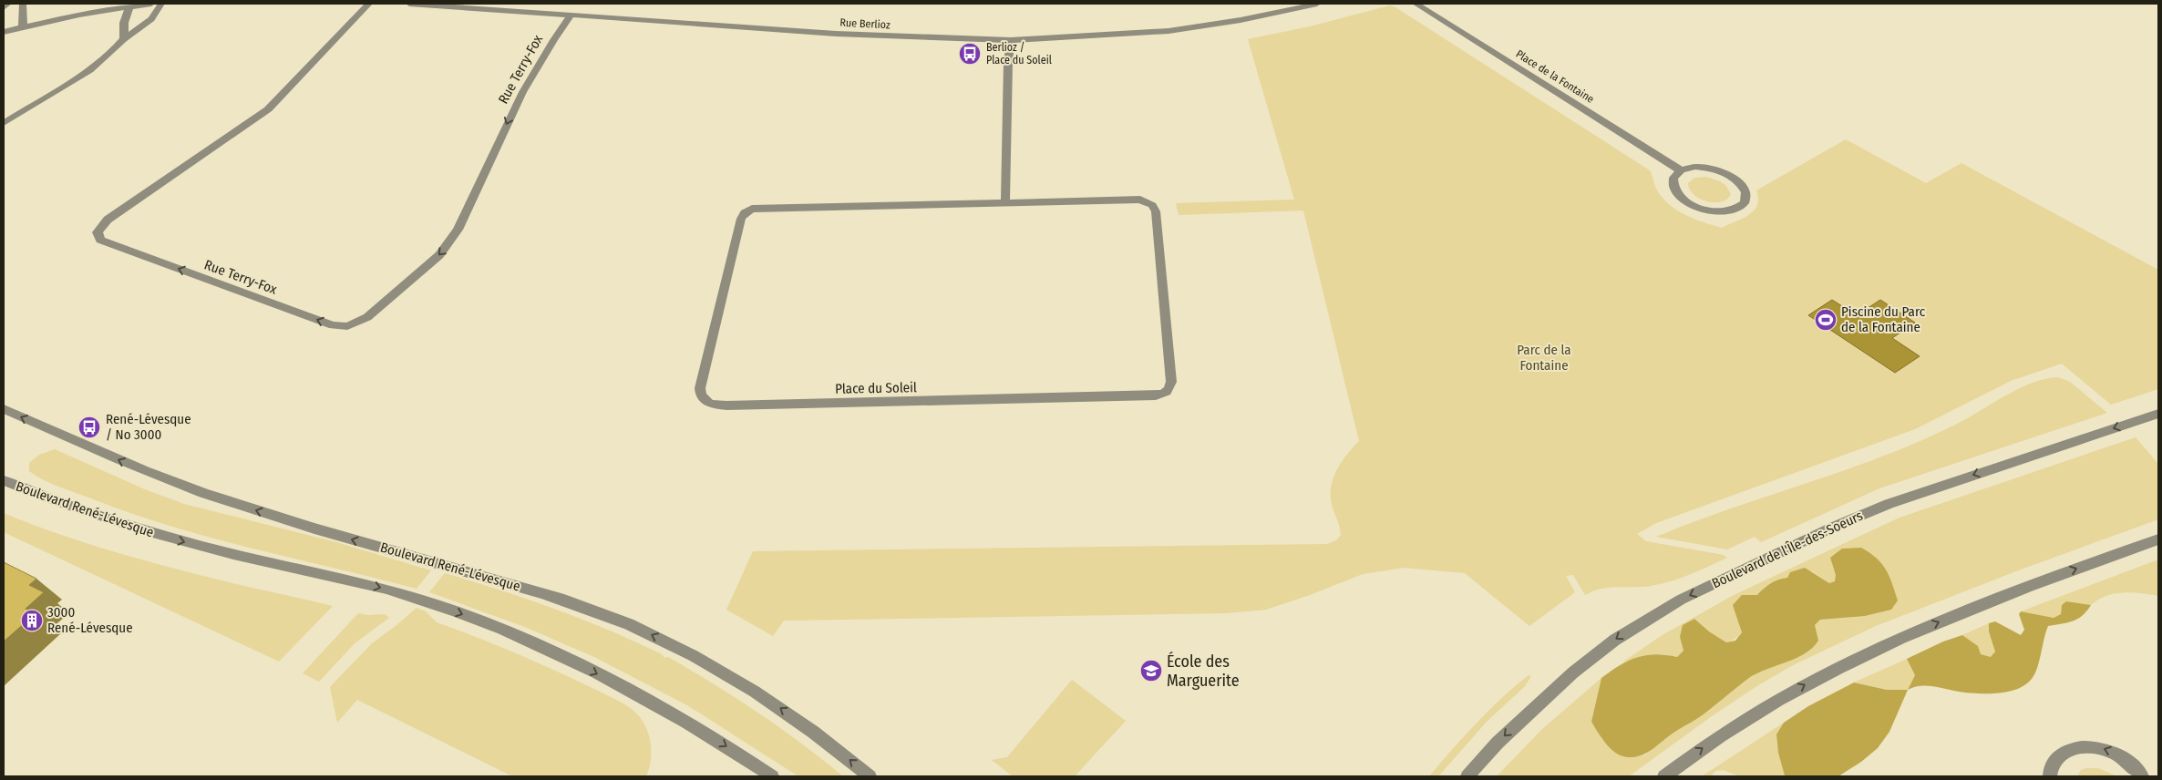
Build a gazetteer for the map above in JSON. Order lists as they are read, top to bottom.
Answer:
{
  "streets": {
    "street": [
      "Rue Berlioz",
      "Rue Terry-Fox",
      "Place de la Fontaine",
      "Place du Soleil",
      "Boulevard René-Lévesque",
      "Boulevard de l'Île-des-Soeurs"
    ]
  },
  "crossings": [
    ["Rue Berlioz", "Rue Terry-Fox"]
  ],
  "one_way": ["Boulevard de l'Île-des-Soeurs"],
  "parks": ["Parc de la Fontaine"],
  "places": {
    "bus stop": ["Berlioz / Place du Soleil", "René-Lévesque / No 3000"],
    "sports": ["Piscine du Parc de la Fontaine"],
    "building": ["3000 René-Lévesque"],
    "school or university": ["École des Marguerite"]
  }
}
